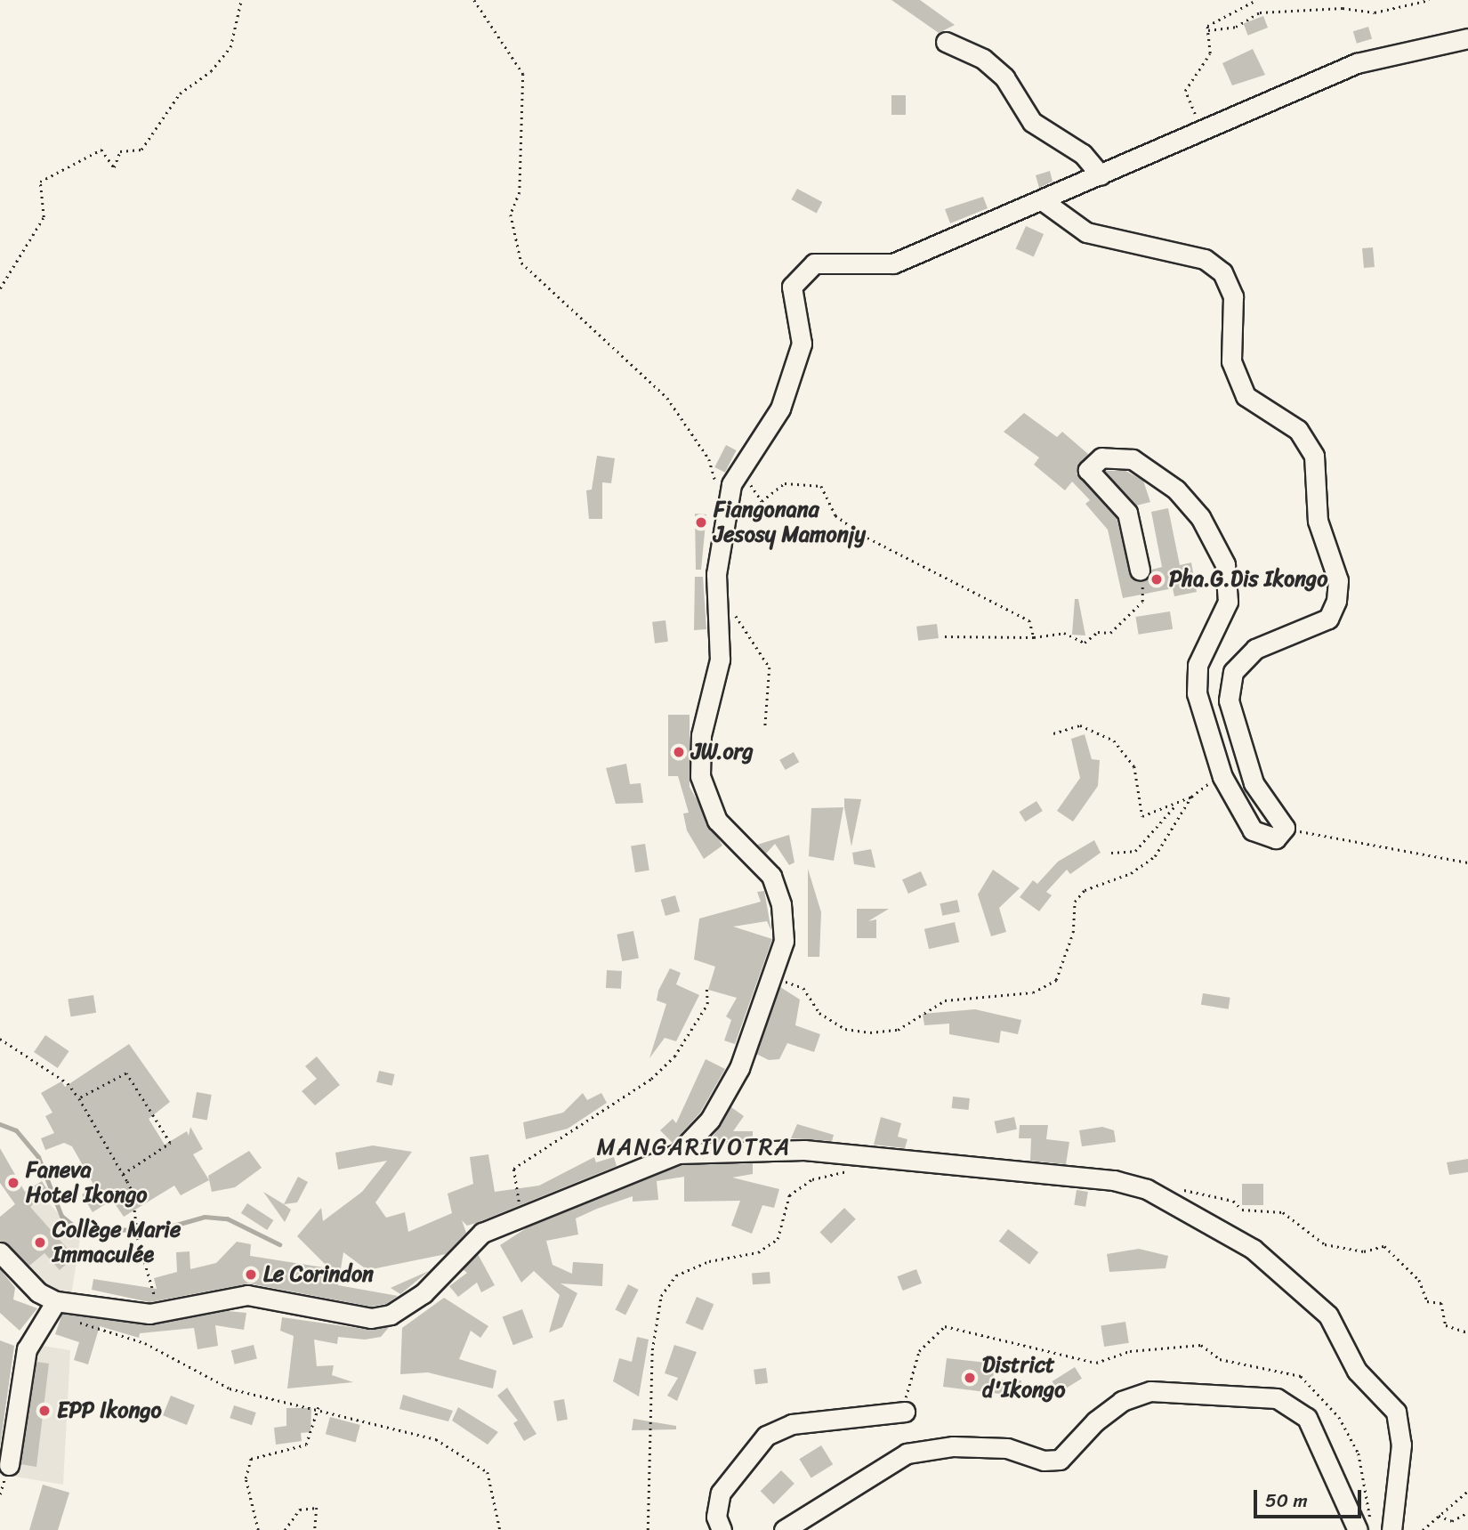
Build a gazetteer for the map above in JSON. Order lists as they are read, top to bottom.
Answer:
{
  "districts": ["MANGARIVOTRA"],
  "places": [
    "Fiangonana Jesosy Mamonjy",
    "Pha.G.Dis Ikongo",
    "JW.org",
    "Faneva Hotel Ikongo",
    "Collège Marie Immaculée",
    "Le Corindon",
    "District d'Ikongo",
    "EPP Ikongo"
  ],
  "scale_bar": "50 m"
}
